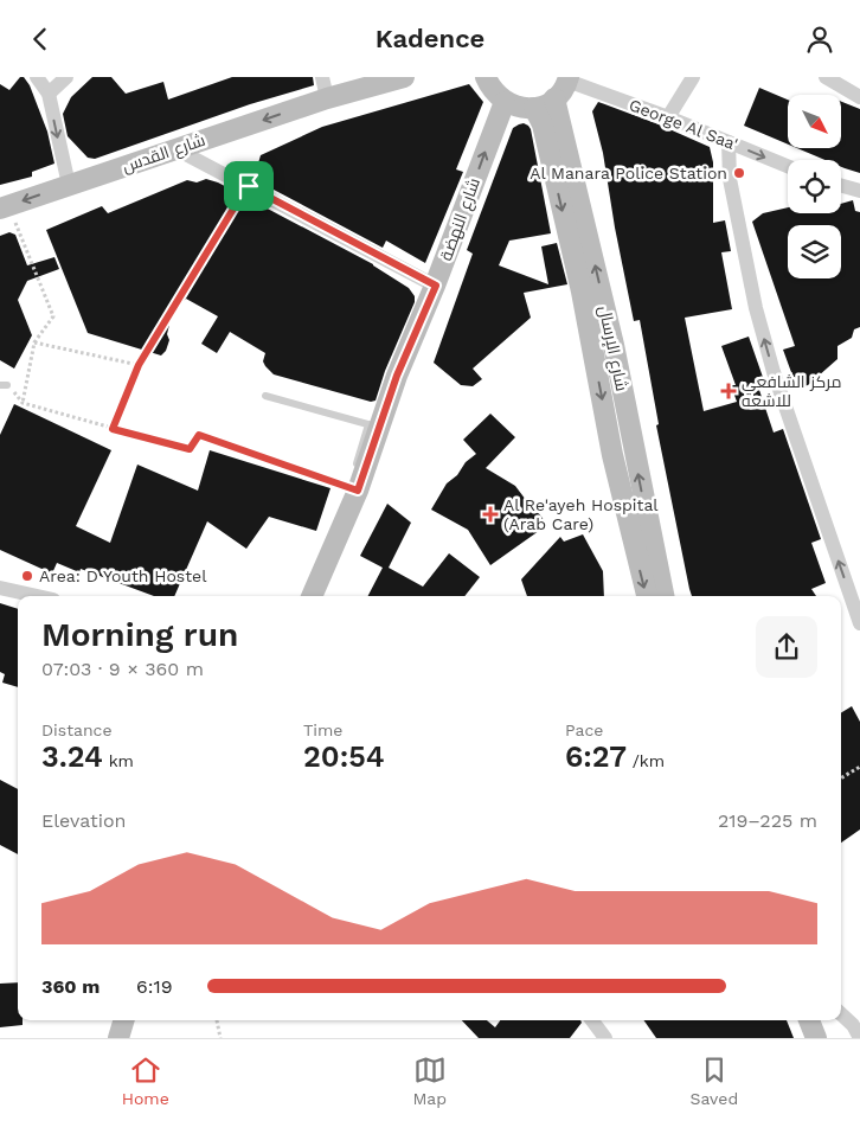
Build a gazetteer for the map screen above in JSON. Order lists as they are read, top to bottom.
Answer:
{
  "streets": {
    "main road": ["شارع القدس", "شارع النهضة", "شارع الإرسال"],
    "street": ["George Al Saa'"]
  },
  "one_way": ["شارع القدس", "شارع النهضة"],
  "places": {
    "other": ["Al Manara Police Station", "Area: D Youth Hostel"],
    "health": ["مركز الشافعي للاشعه", "Al Re'ayeh Hospital (Arab Care)"]
  },
  "north": "bottom right",
  "page": {
    "header": "Kadence",
    "heading": ["Morning run", "07:03 · 9 × 360 m"],
    "stats": [
      ["Distance", "3.24 km"],
      ["Time", "20:54"],
      ["Pace", "6:27 /km"]
    ],
    "chart": ["Elevation", "219–225 m"],
    "list": [
      {
        "name": "360 m",
        "note": "6:19"
      }
    ],
    "tabs": ["Home", "Map", "Saved"]
  }
}
